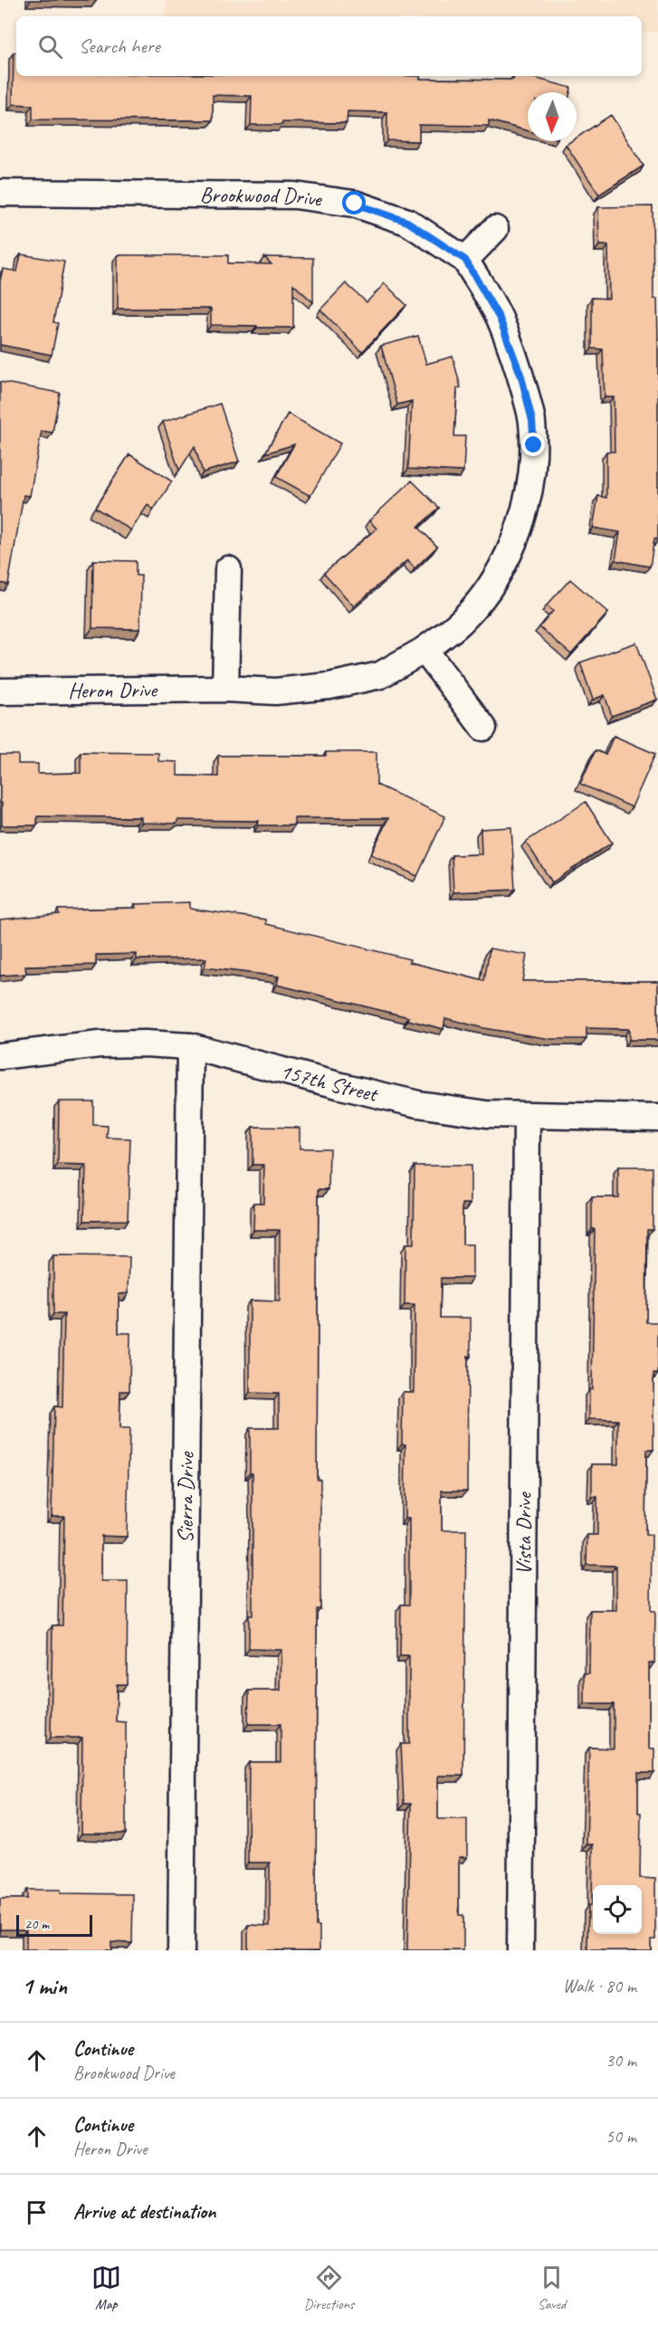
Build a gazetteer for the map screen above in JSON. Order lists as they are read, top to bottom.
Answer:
{
  "streets": {
    "street": [
      "Brookwood Drive",
      "Heron Drive",
      "157th Street",
      "Sierra Drive",
      "Vista Drive"
    ]
  },
  "crossings": [
    ["Brookwood Drive", "Heron Drive"],
    ["157th Street", "Sierra Drive"],
    ["157th Street", "Vista Drive"]
  ],
  "scale_bar": "20 m",
  "north": "bottom",
  "page": {
    "search": "Search here",
    "scale": "20 m",
    "heading": ["1 min", "Walk · 80 m"],
    "list": [
      ["Continue", "Brookwood Drive", "30 m"],
      ["Continue", "Heron Drive", "50 m"],
      "Arrive at destination"
    ],
    "nav": ["Map", "Directions", "Saved"]
  }
}
